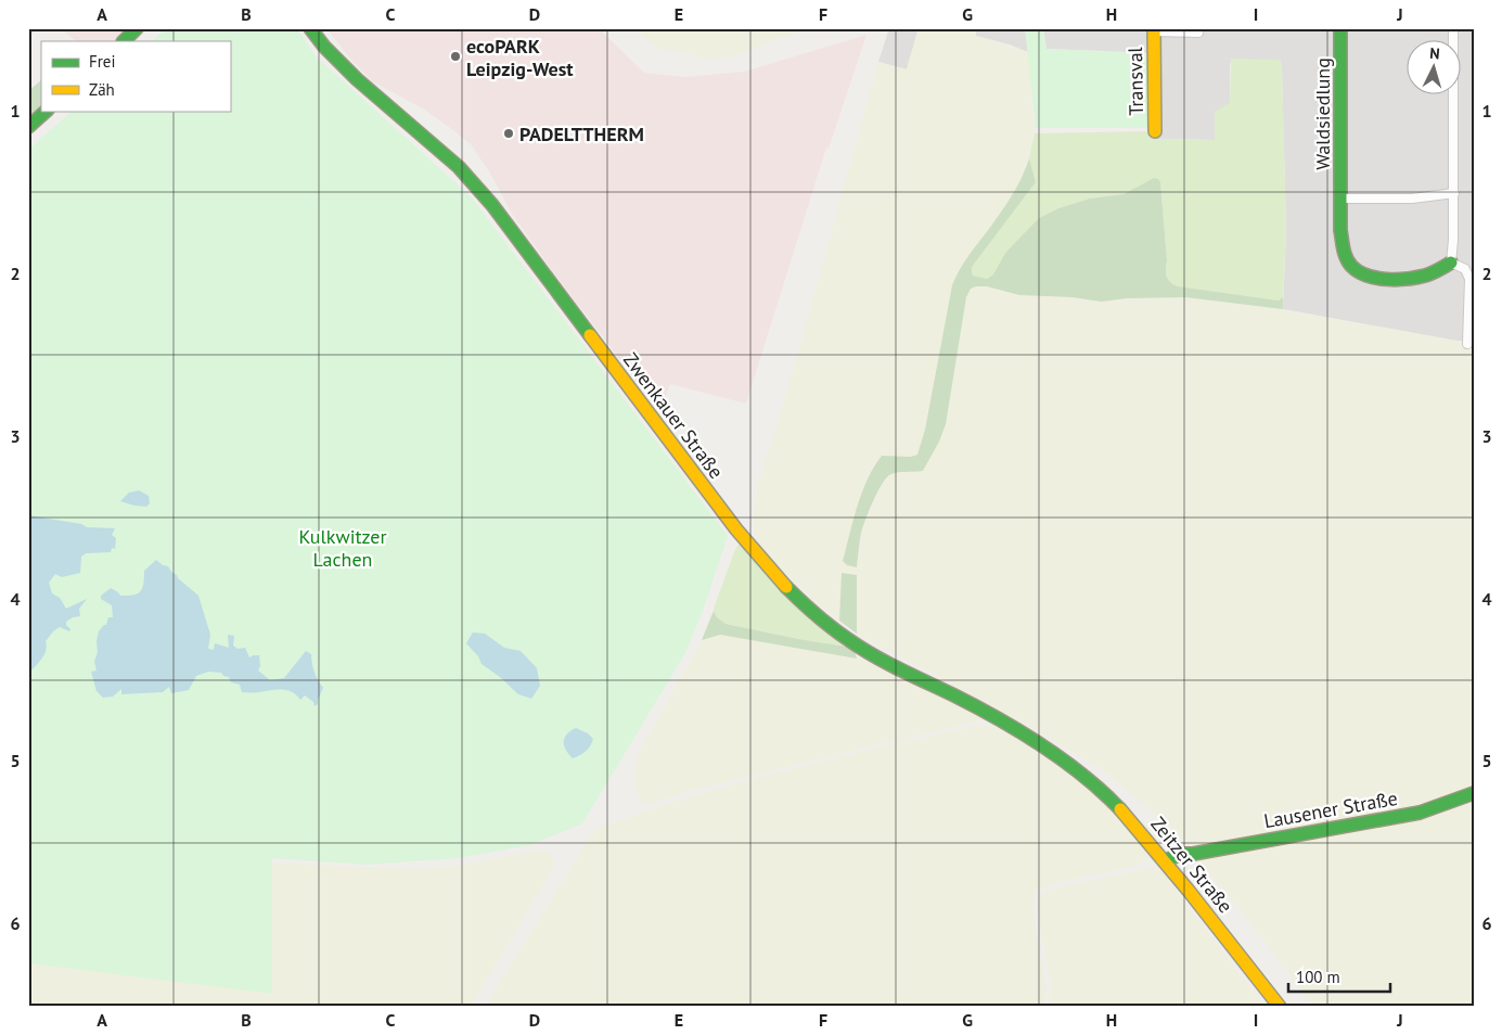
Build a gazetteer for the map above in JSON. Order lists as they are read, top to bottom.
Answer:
{
  "streets": {
    "main road": [
      "Transval",
      "Waldsiedlung",
      "Zwenkauer Straße",
      "Lausener Straße",
      "Zeitzer Straße"
    ]
  },
  "crossings": [
    ["Zwenkauer Straße", "Zeitzer Straße"],
    ["Lausener Straße", "Zeitzer Straße"]
  ],
  "parks": ["Kulkwitzer Lachen"],
  "places": ["ecoPARK Leipzig-West", "PADELTTHERM"],
  "legend": ["Frei", "Zäh"],
  "scale_bar": "100 m",
  "north": "top",
  "grid": {
    "columns": [
      "A",
      "B",
      "C",
      "D",
      "E",
      "F",
      "G",
      "H",
      "I",
      "J"
    ],
    "rows": [
      "1",
      "2",
      "3",
      "4",
      "5",
      "6"
    ]
  }
}
